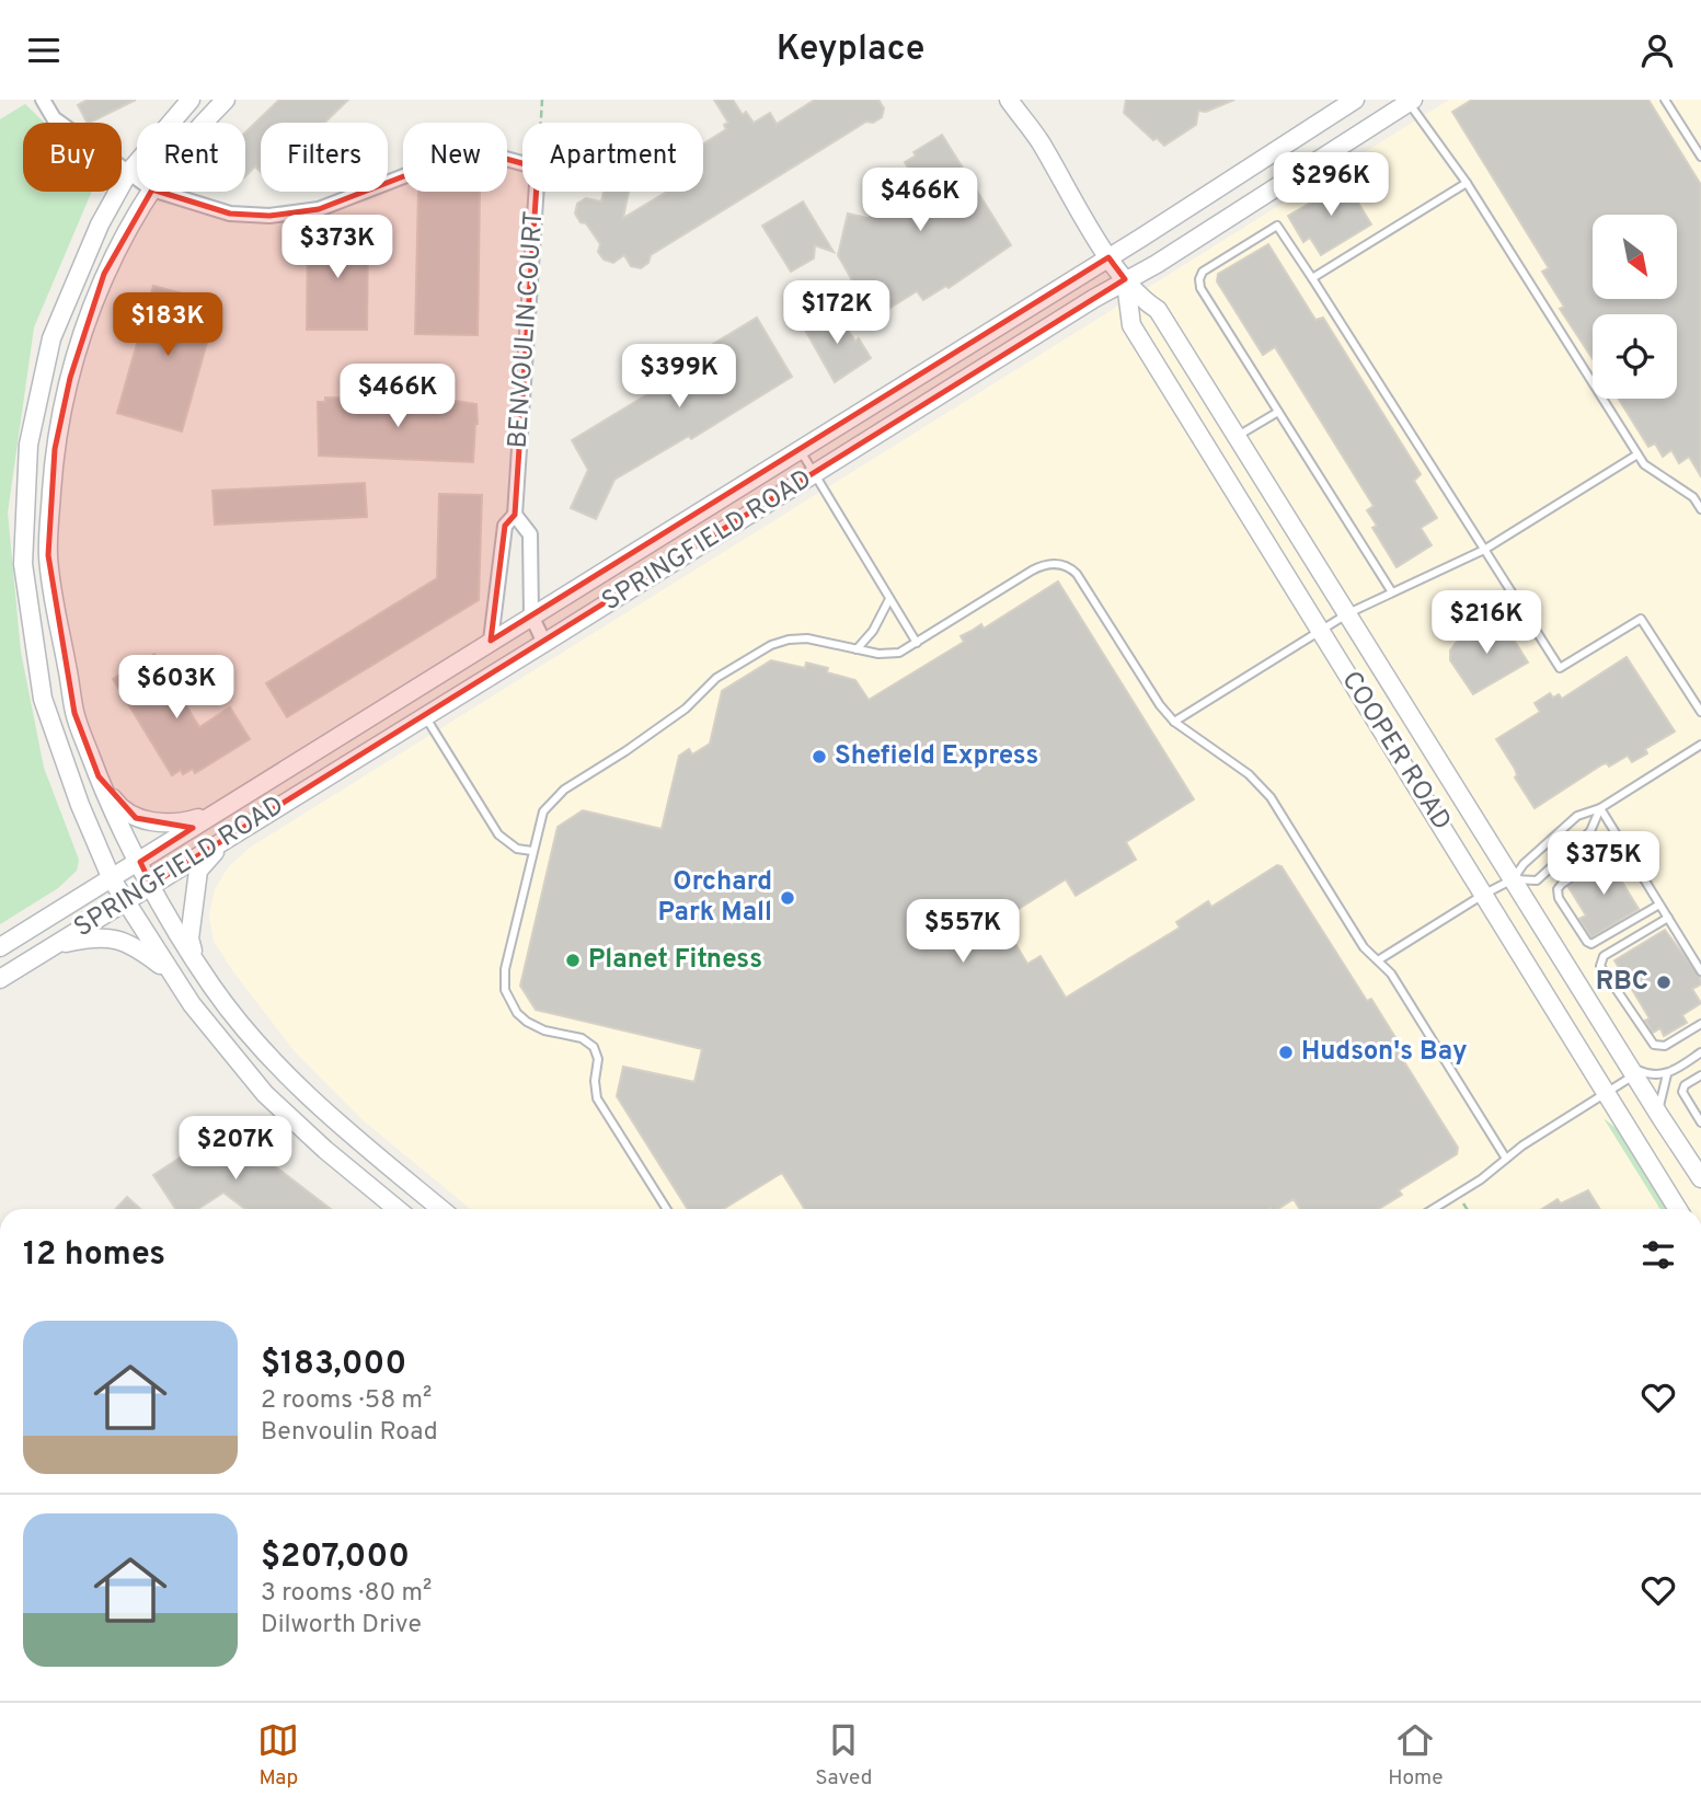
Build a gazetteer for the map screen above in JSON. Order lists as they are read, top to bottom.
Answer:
{
  "streets": {
    "main road": ["SPRINGFIELD ROAD", "COOPER ROAD"],
    "street": ["BENVOULIN COURT"]
  },
  "crossings": [
    ["BENVOULIN COURT", "SPRINGFIELD ROAD"],
    ["SPRINGFIELD ROAD", "COOPER ROAD"]
  ],
  "places": [
    "Shefield Express",
    "Orchard Park Mall",
    "Planet Fitness",
    "RBC",
    "Hudson's Bay"
  ],
  "north": "bottom right",
  "page": {
    "header": "Keyplace",
    "chip": [
      "Buy",
      "Rent",
      "Filters",
      "New",
      "Apartment"
    ],
    "price": [
      "$296K",
      "$466K",
      "$373K",
      "$172K",
      "$183K",
      "$399K",
      "$466K",
      "$216K",
      "$603K",
      "$375K",
      "$557K",
      "$207K"
    ],
    "heading": "12 homes",
    "list": [
      {
        "name": "$183,000",
        "note": "2 rooms · 58 m² · Benvoulin Road"
      },
      {
        "name": "$207,000",
        "note": "3 rooms · 80 m² · Dilworth Drive"
      }
    ],
    "tabs": ["Map", "Saved", "Home"]
  }
}
